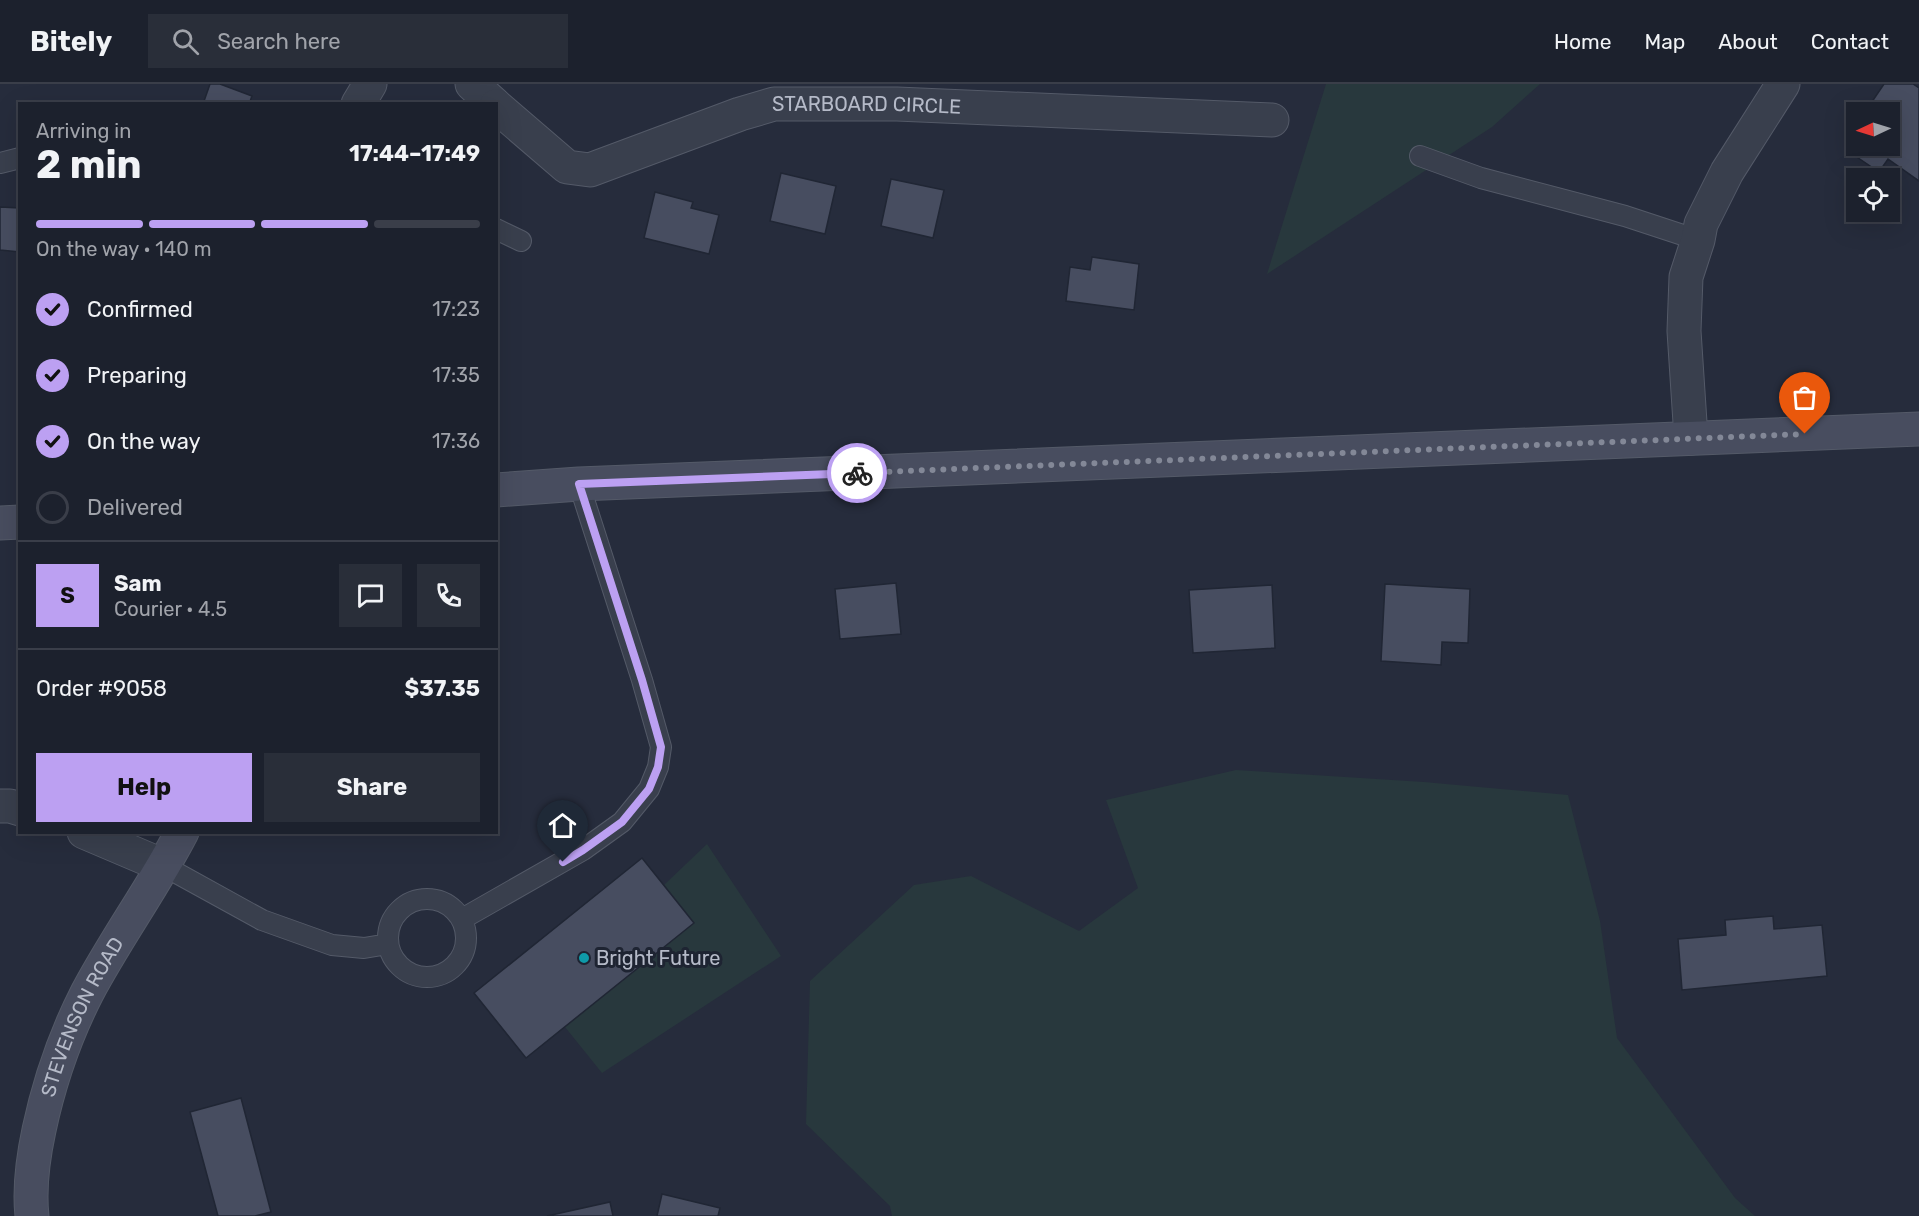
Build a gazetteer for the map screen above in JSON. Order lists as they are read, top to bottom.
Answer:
{
  "streets": {
    "main road": ["STEVENSON ROAD"],
    "street": ["STARBOARD CIRCLE"]
  },
  "places": ["Bright Future"],
  "north": "left",
  "page": {
    "header": "Bitely",
    "search": "Search here",
    "nav": [
      "Home",
      "Map",
      "About",
      "Contact"
    ],
    "heading": ["2 min", "Arriving in", "17:44–17:49"],
    "panel": [
      "Sam",
      "Courier · 4.5",
      "Order #9058",
      "$37.35"
    ],
    "bar": "On the way · 140 m",
    "list": [
      ["Confirmed", "17:23"],
      ["Preparing", "17:35"],
      ["On the way", "17:36"],
      "Delivered"
    ],
    "round": "S",
    "buttons": ["Help", "Share"]
  }
}
